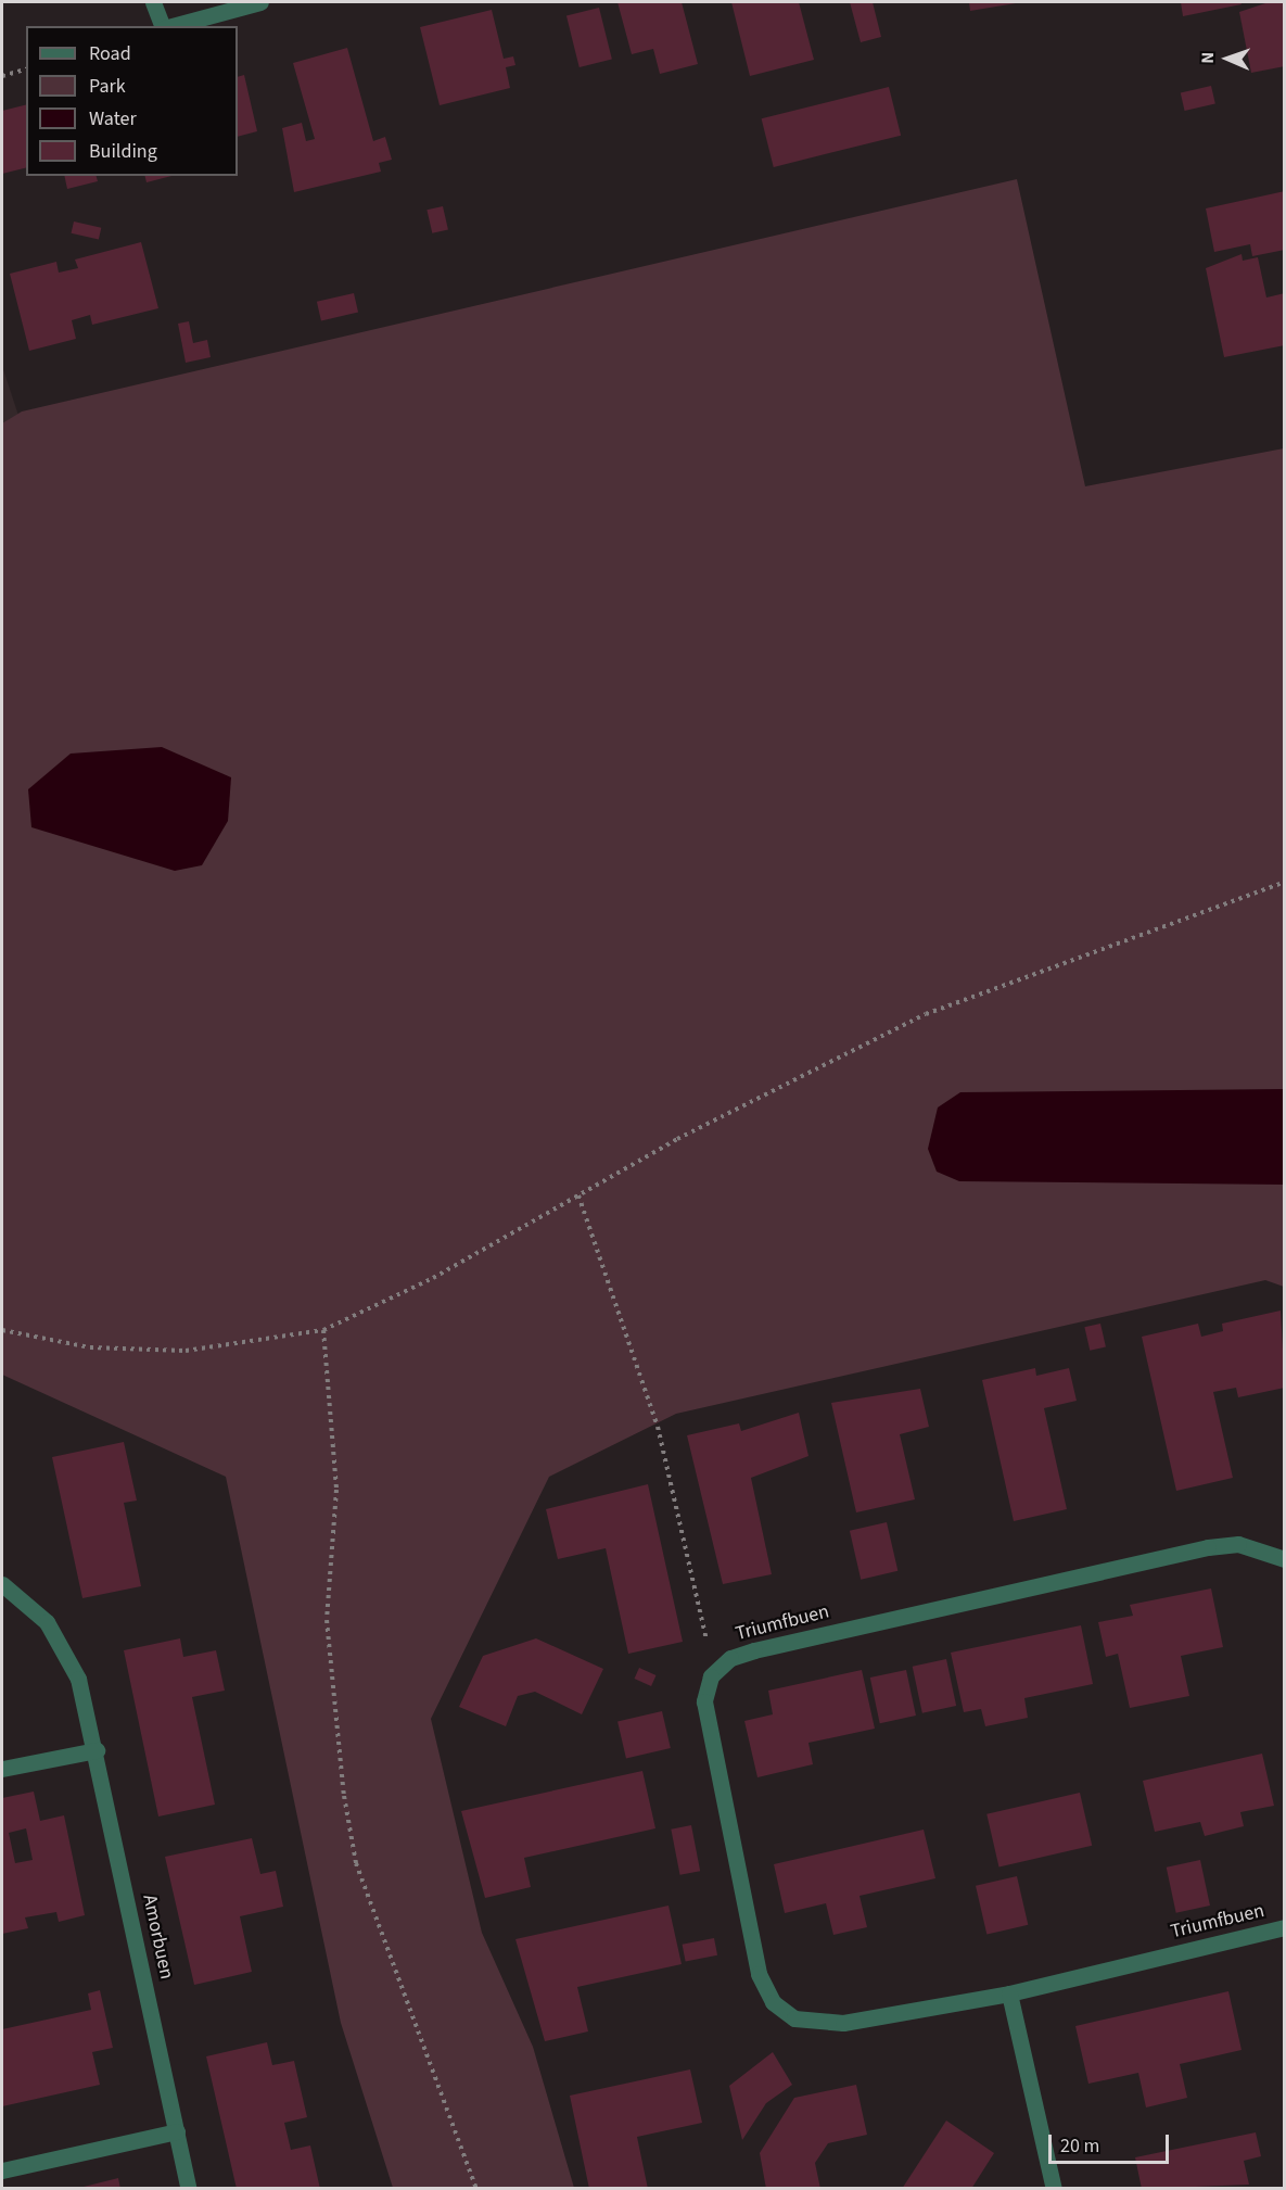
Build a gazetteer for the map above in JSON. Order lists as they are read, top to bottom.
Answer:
{
  "streets": {
    "street": ["Triumfbuen", "Amorbuen"]
  },
  "legend": [
    "Road",
    "Park",
    "Water",
    "Building"
  ],
  "scale_bar": "20 m",
  "north": "left"
}
